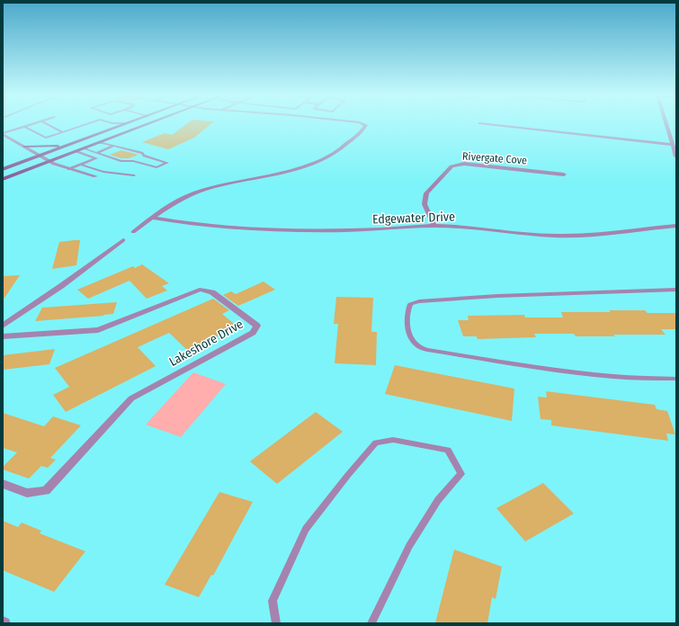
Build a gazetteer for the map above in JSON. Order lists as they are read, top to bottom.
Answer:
{
  "streets": {
    "street": ["Rivergate Cove", "Edgewater Drive", "Lakeshore Drive"]
  },
  "crossings": [
    ["Rivergate Cove", "Edgewater Drive"]
  ]
}
